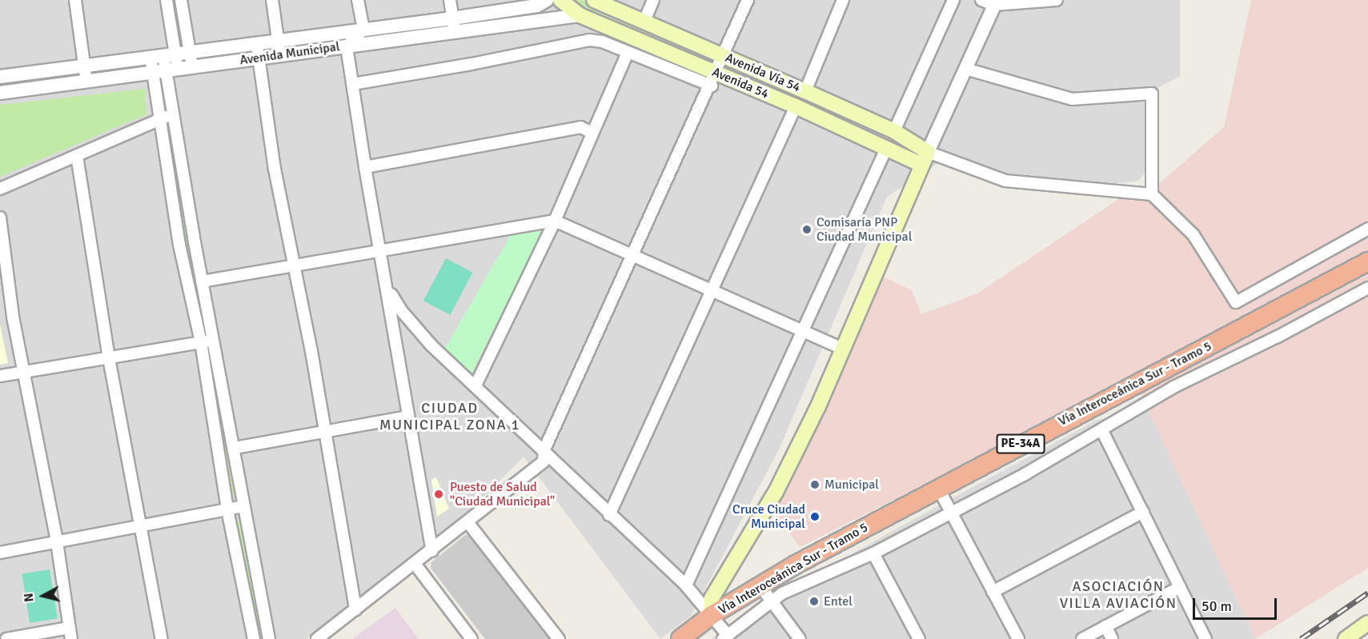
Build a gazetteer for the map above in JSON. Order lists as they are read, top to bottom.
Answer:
{
  "streets": {
    "highway": ["Vía Interoceánica Sur - Tramo 5", "PE-34A"],
    "main road": ["Avenida Vía 54", "Avenida 54"],
    "street": ["Avenida Municipal"]
  },
  "crossings": [
    ["Avenida Municipal", "Avenida 54"],
    ["Avenida Vía 54", "Avenida 54"]
  ],
  "districts": ["CIUDAD MUNICIPAL ZONA 1", "ASOCIACIÓN VILLA AVIACIÓN"],
  "places": [
    "Comisaría PNP Ciudad Municipal",
    "Municipal",
    "Puesto de Salud \"Ciudad Municipal\"",
    "Cruce Ciudad Municipal",
    "Entel"
  ],
  "scale_bar": "50 m",
  "north": "left"
}
